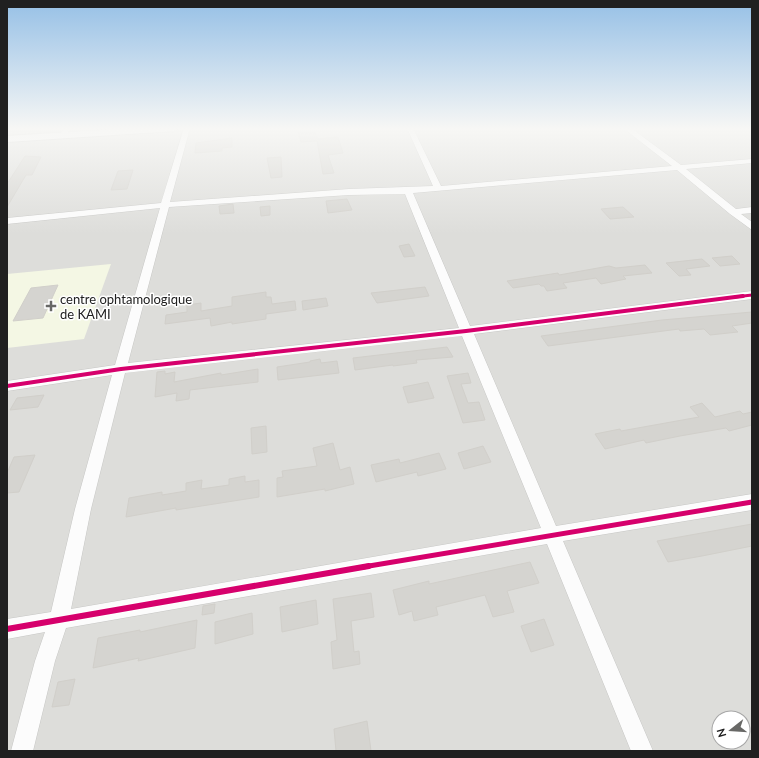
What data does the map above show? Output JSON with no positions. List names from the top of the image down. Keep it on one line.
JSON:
{"places":{"health":["centre ophtamologique de KAMI"]},"north":"left"}
